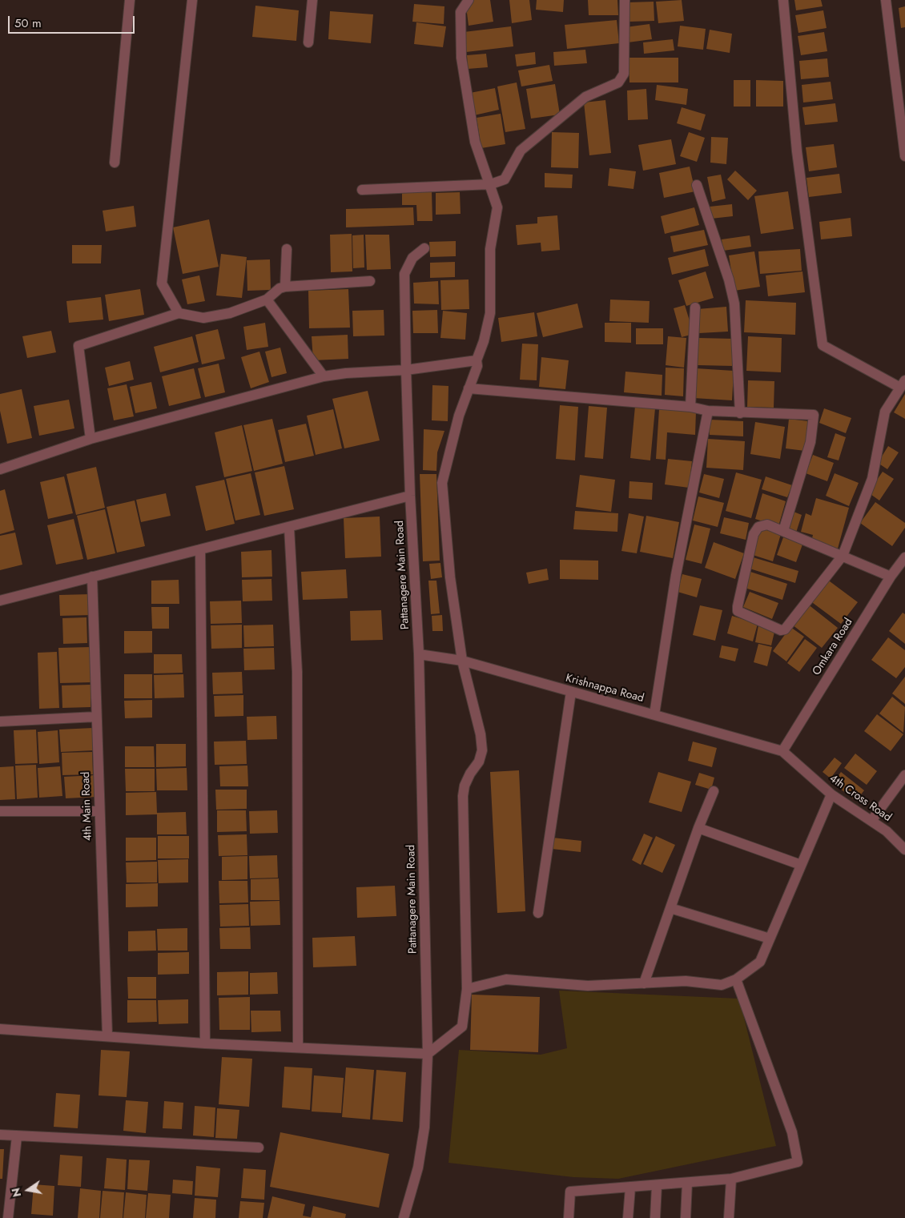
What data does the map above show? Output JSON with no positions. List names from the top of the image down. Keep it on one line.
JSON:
{"streets":{"street":["Pattanagere Main Road","Omkara Road","Krishnappa Road","4th Cross Road","4th Main Road"]},"crossings":[["Pattanagere Main Road","Krishnappa Road"],["Omkara Road","Krishnappa Road"],["Omkara Road","4th Cross Road"],["Krishnappa Road","4th Cross Road"]],"scale_bar":"50 m","north":"left"}
